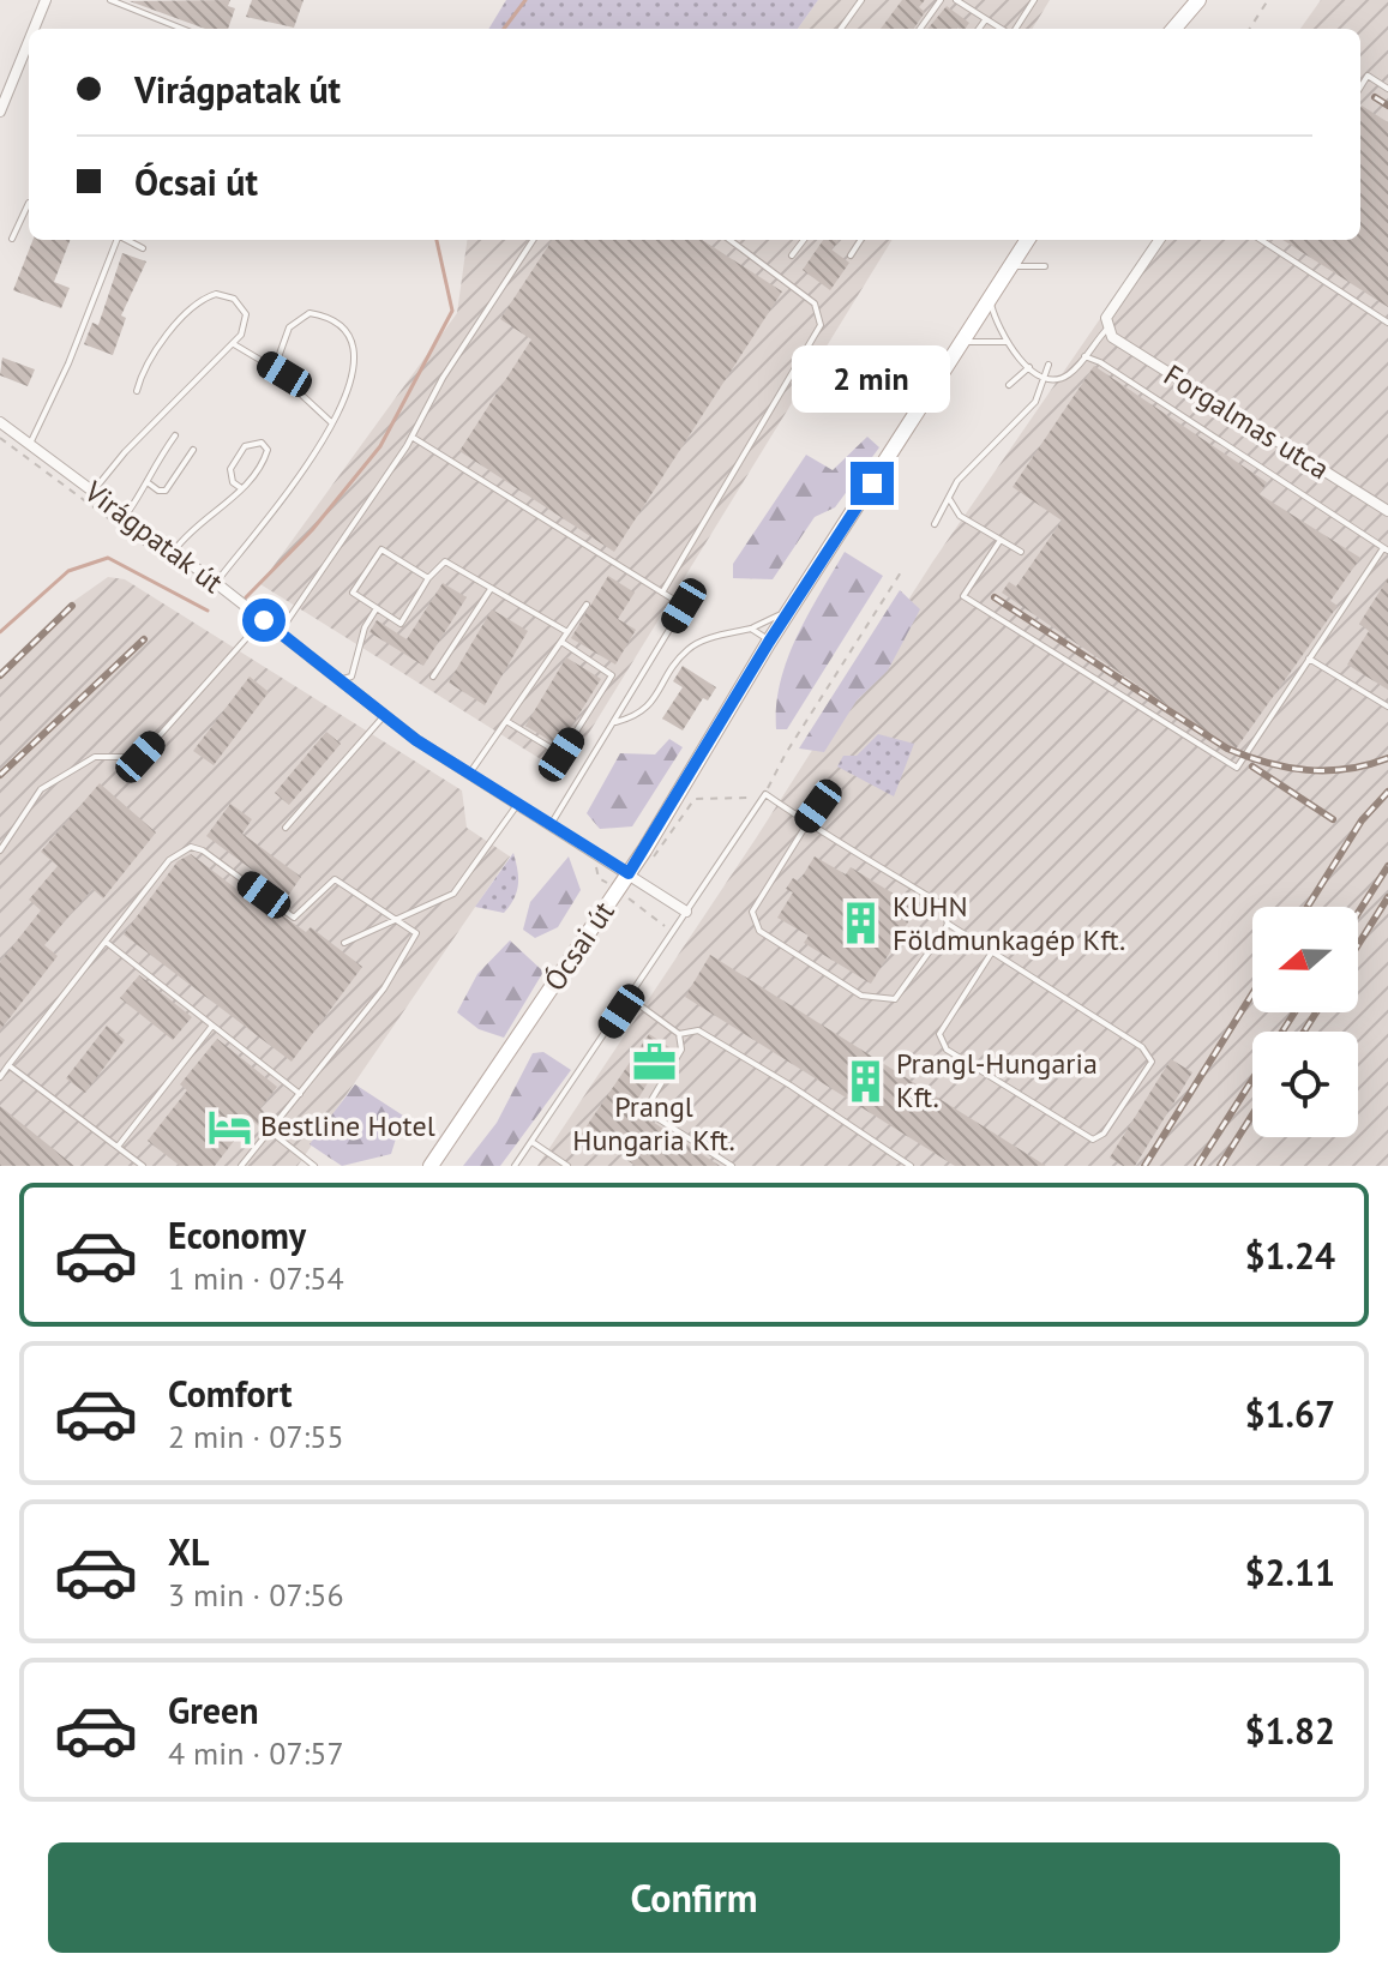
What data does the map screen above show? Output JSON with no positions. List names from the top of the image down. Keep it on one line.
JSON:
{"streets":{"main road":["Ócsai út"],"street":["Forgalmas utca","Virágpatak út"]},"crossings":[["Virágpatak út","Ócsai út"]],"places":{"building":["KUHN Földmunkagép Kft.","Prangl-Hungaria Kft."],"office":["Prangl Hungaria Kft."],"hotel":["Bestline Hotel"]},"north":"left","page":{"banner":["Virágpatak út","Ócsai út"],"bubble":"2 min","list":[{"name":"Economy","note":"1 min · 07:54","value":"$1.24"},{"name":"Comfort","note":"2 min · 07:55","value":"$1.67"},{"name":"XL","note":"3 min · 07:56","value":"$2.11"},{"name":"Green","note":"4 min · 07:57","value":"$1.82"}],"buttons":"Confirm"}}
